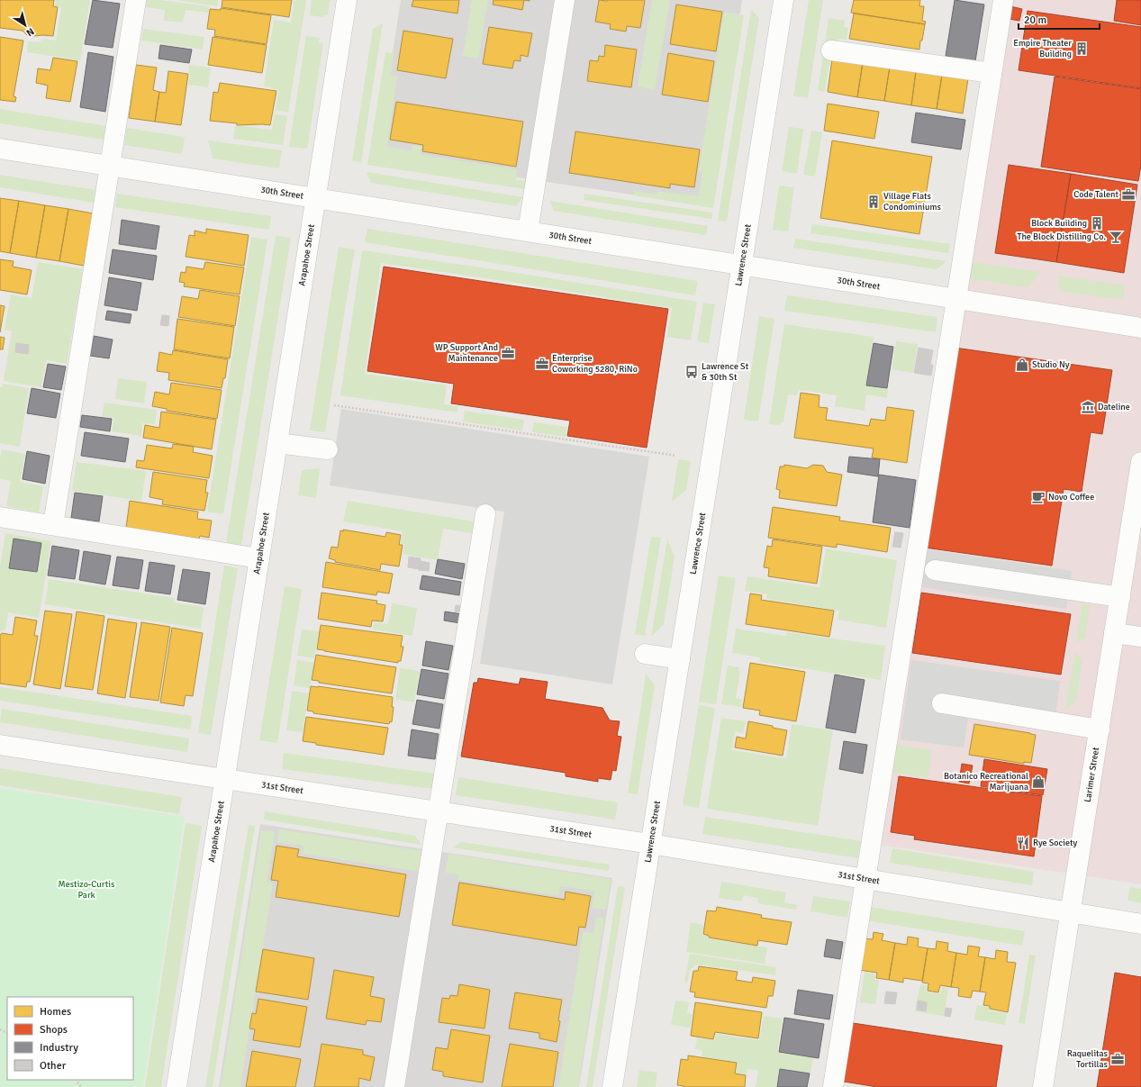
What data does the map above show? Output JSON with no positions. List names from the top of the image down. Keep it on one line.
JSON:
{"streets":{"street":["30th Street","Arapahoe Street","Lawrence Street","Larimer Street","31st Street"]},"crossings":[["30th Street","Arapahoe Street"],["30th Street","Lawrence Street"],["Arapahoe Street","31st Street"],["Lawrence Street","31st Street"],["Larimer Street","31st Street"]],"parks":["Mestizo-Curtis Park"],"places":{"building":["Empire Theater Building","Village Flats Condominiums","Block Building"],"office":["Code Talent","WP Support And Maintenance","Enterprise Coworking 5280, RiNo","Raquelitas Tortillas"],"bar":["The Block Distilling Co."],"shop":["Studio Ny","Botanico Recreational Marijuana"],"bus stop":["Lawrence St & 30th St"],"museum":["Dateline"],"cafe":["Novo Coffee"],"restaurant":["Rye Society"]},"legend":["Homes","Shops","Industry","Other"],"scale_bar":"20 m","north":"bottom right"}
